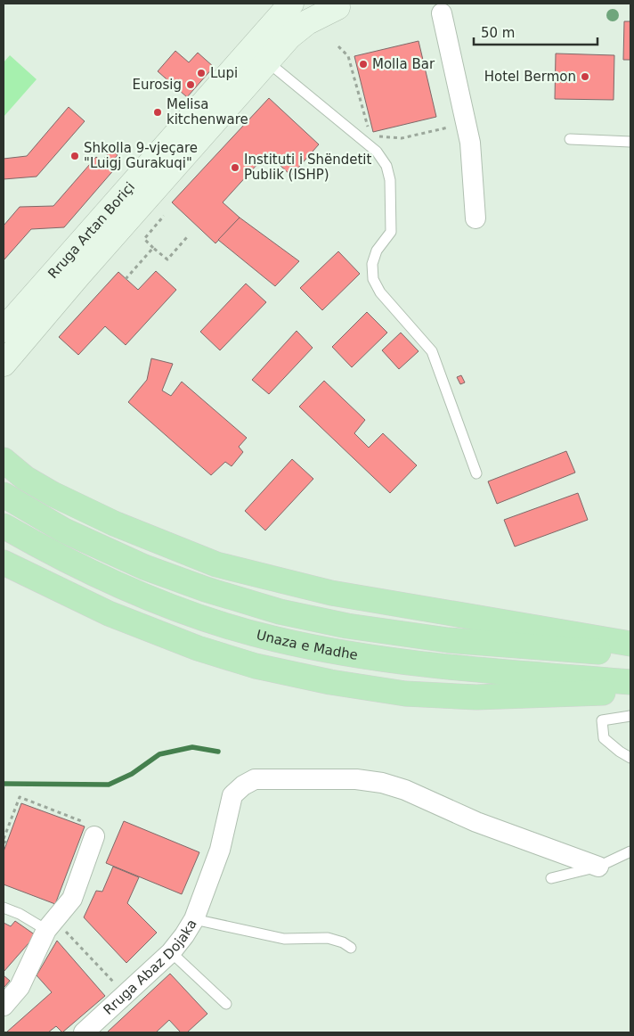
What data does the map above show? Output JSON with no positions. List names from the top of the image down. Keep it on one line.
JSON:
{"streets":{"highway":["Unaza e Madhe"],"main road":["Rruga Artan Boriçi"],"street":["Rruga Abaz Dojaka"]},"places":["Molla Bar","Lupi","Hotel Bermon","Eurosig","Melisa kitchenware","Shkolla 9-vjeçare \"Luigj Gurakuqi\"","Instituti i Shëndetit Publik (ISHP)"],"scale_bar":"50 m"}
